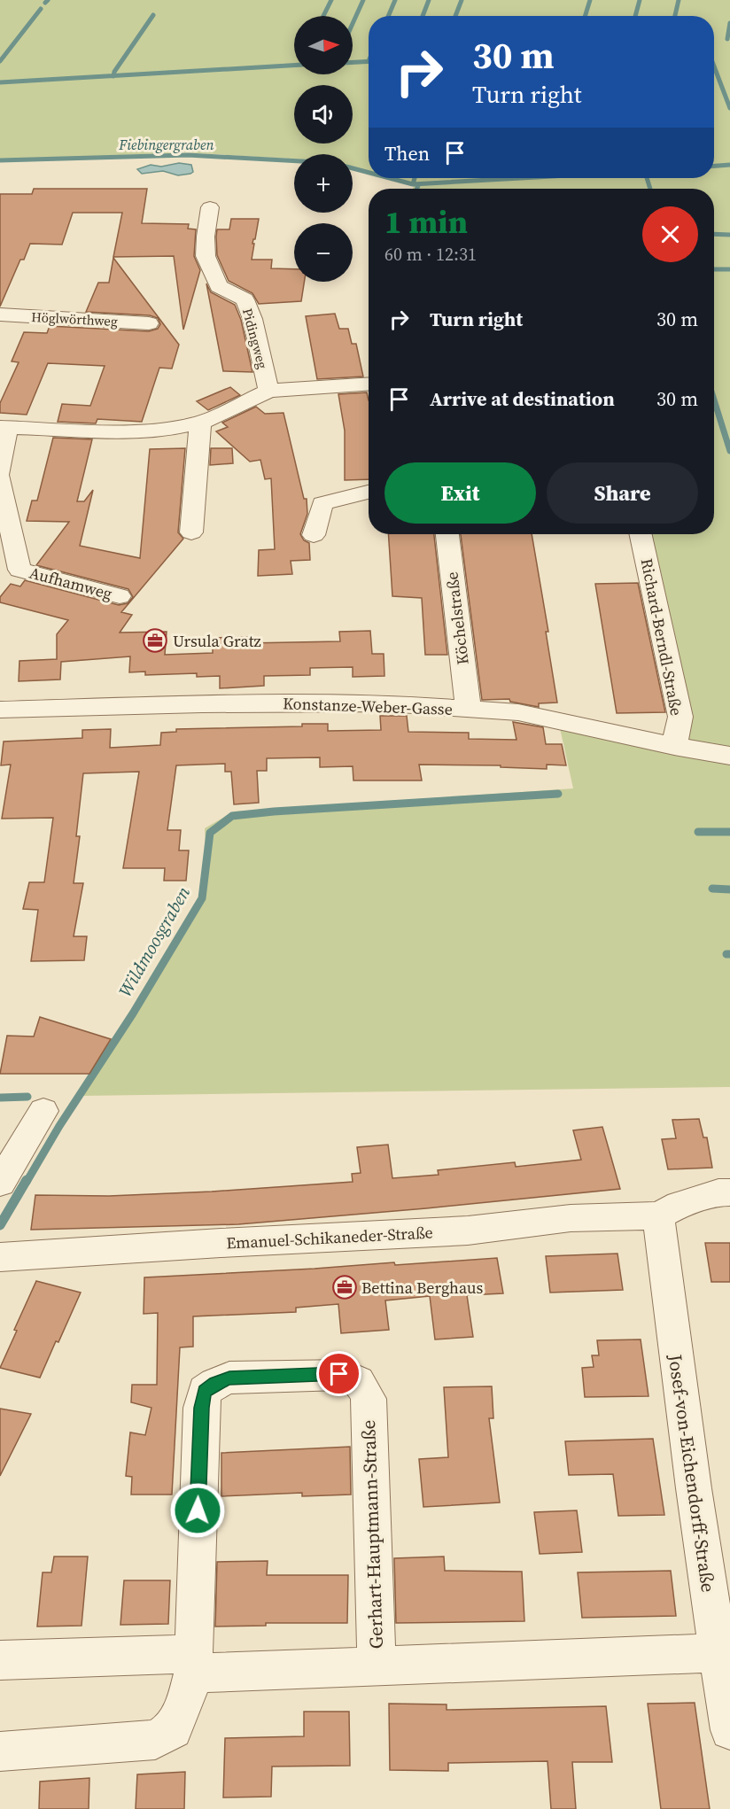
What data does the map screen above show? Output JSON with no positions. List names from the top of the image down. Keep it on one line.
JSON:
{"streets":{"street":["Höglwörthweg","Pidingweg","Aufhamweg","Köchelstraße","Richard-Berndl-Straße","Konstanze-Weber-Gasse","Emanuel-Schikaneder-Straße","Josef-von-Eichendorff-Straße","Gerhart-Hauptmann-Straße"]},"crossings":[["Köchelstraße","Konstanze-Weber-Gasse"],["Richard-Berndl-Straße","Konstanze-Weber-Gasse"],["Emanuel-Schikaneder-Straße","Josef-von-Eichendorff-Straße"],["Josef-von-Eichendorff-Straße","Gerhart-Hauptmann-Straße"]],"water":["Fiebingergraben","Wildmoosgraben"],"places":{"office":["Ursula Gratz","Bettina Berghaus"]},"north":"right","page":{"map_buttons":["+","−"],"turn":["30 m","Turn right"],"then":"Then","heading":["1 min","60 m · 12:31"],"list":[{"name":"Turn right","value":"30 m"},{"name":"Arrive at destination","value":"30 m"}],"buttons":["Exit","Share"]}}
